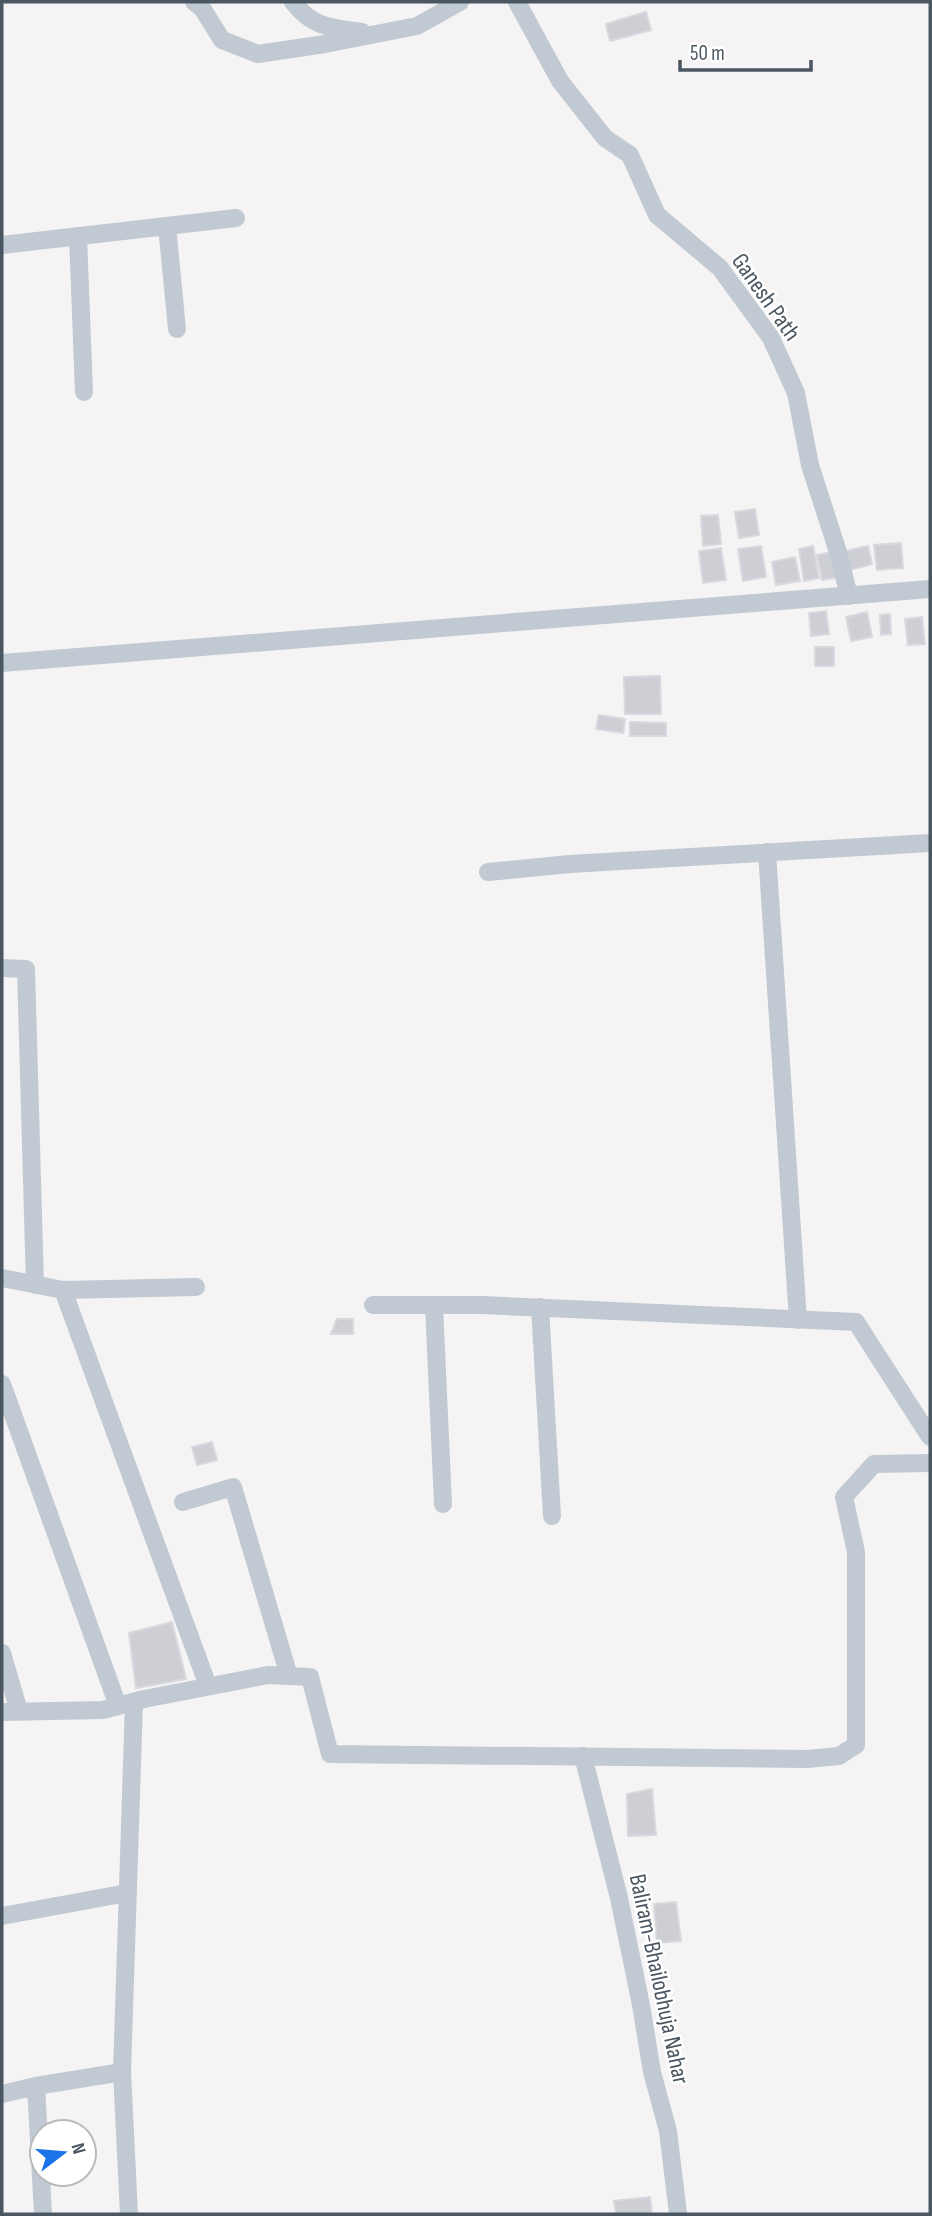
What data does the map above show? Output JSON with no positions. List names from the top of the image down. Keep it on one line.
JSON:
{"streets":{"street":["Ganesh Path","Baliram-Bhailobhuja Nahar"]},"scale_bar":"50 m","north":"right"}
